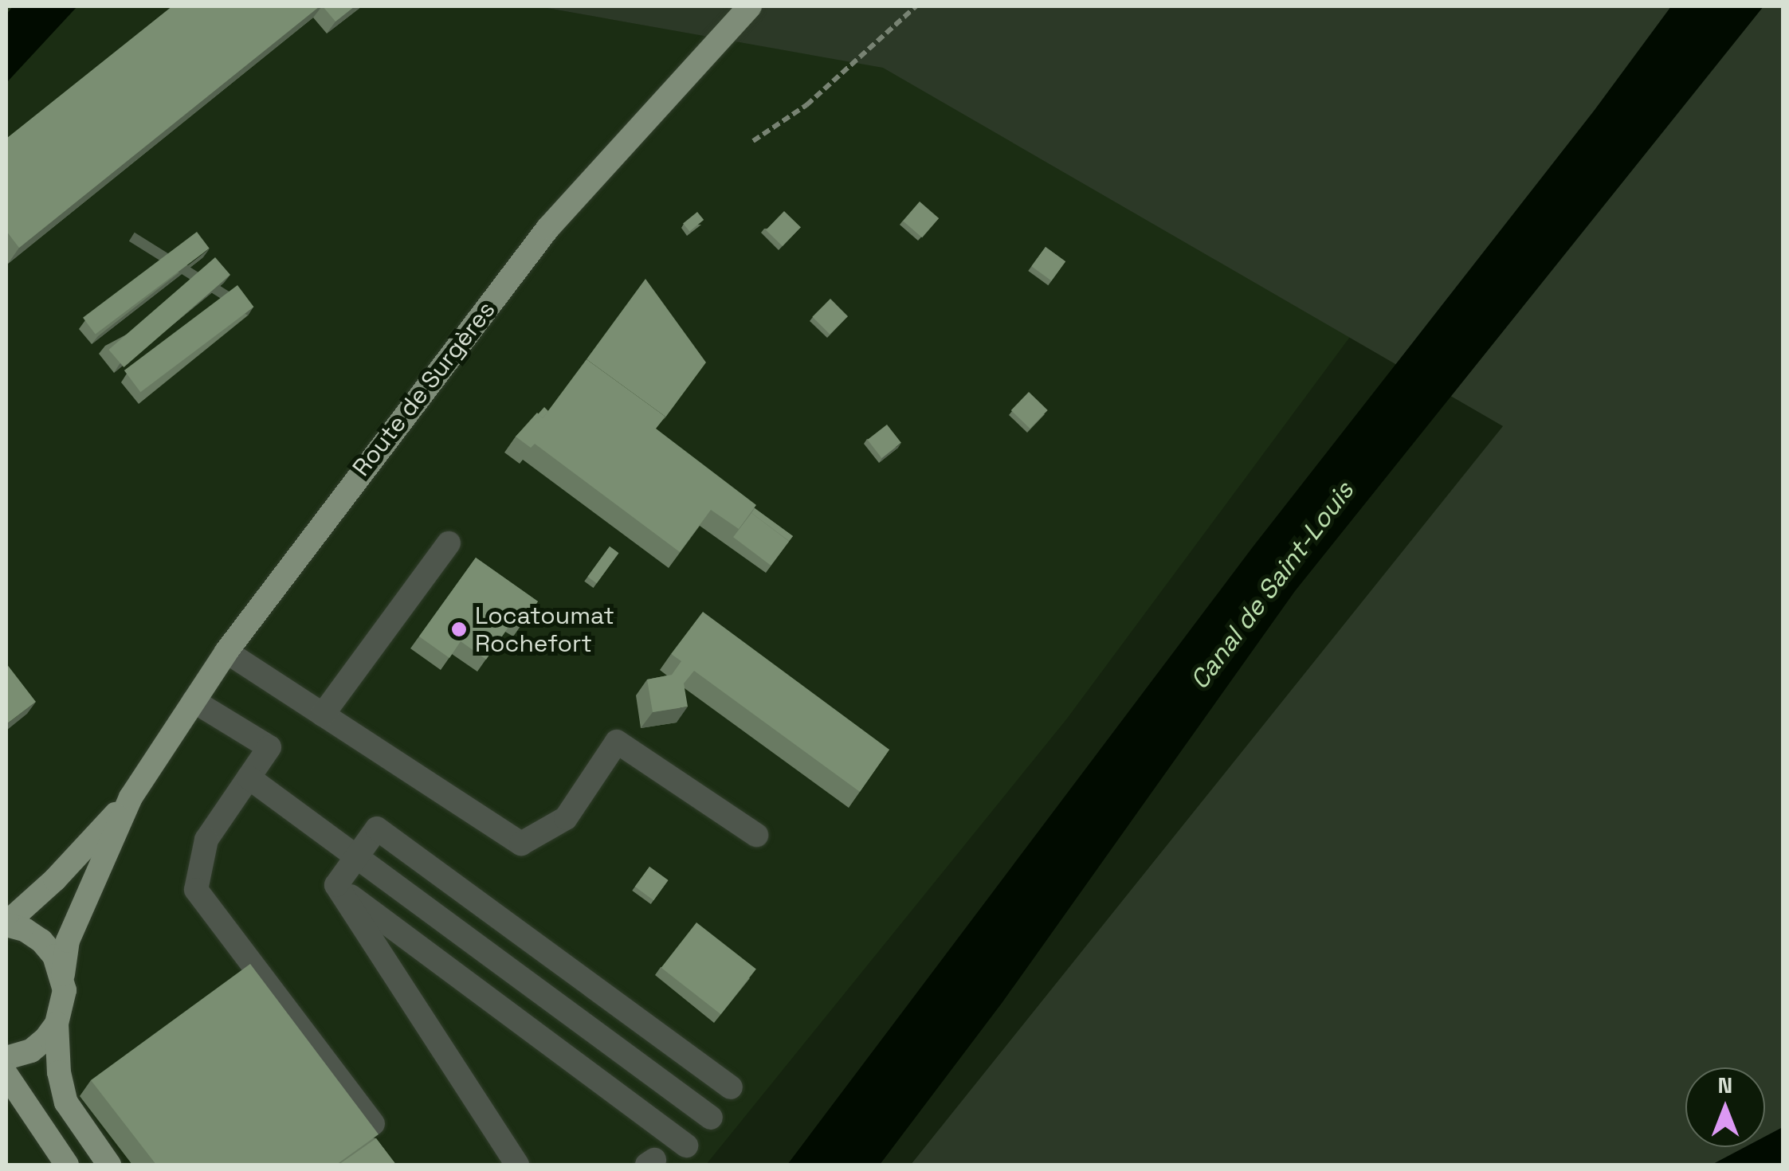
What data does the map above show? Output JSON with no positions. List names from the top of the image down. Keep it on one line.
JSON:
{"streets":{"main road":["Route de Surgères"]},"water":["Canal de Saint-Louis"],"places":["Locatoumat Rochefort"],"north":"top"}
